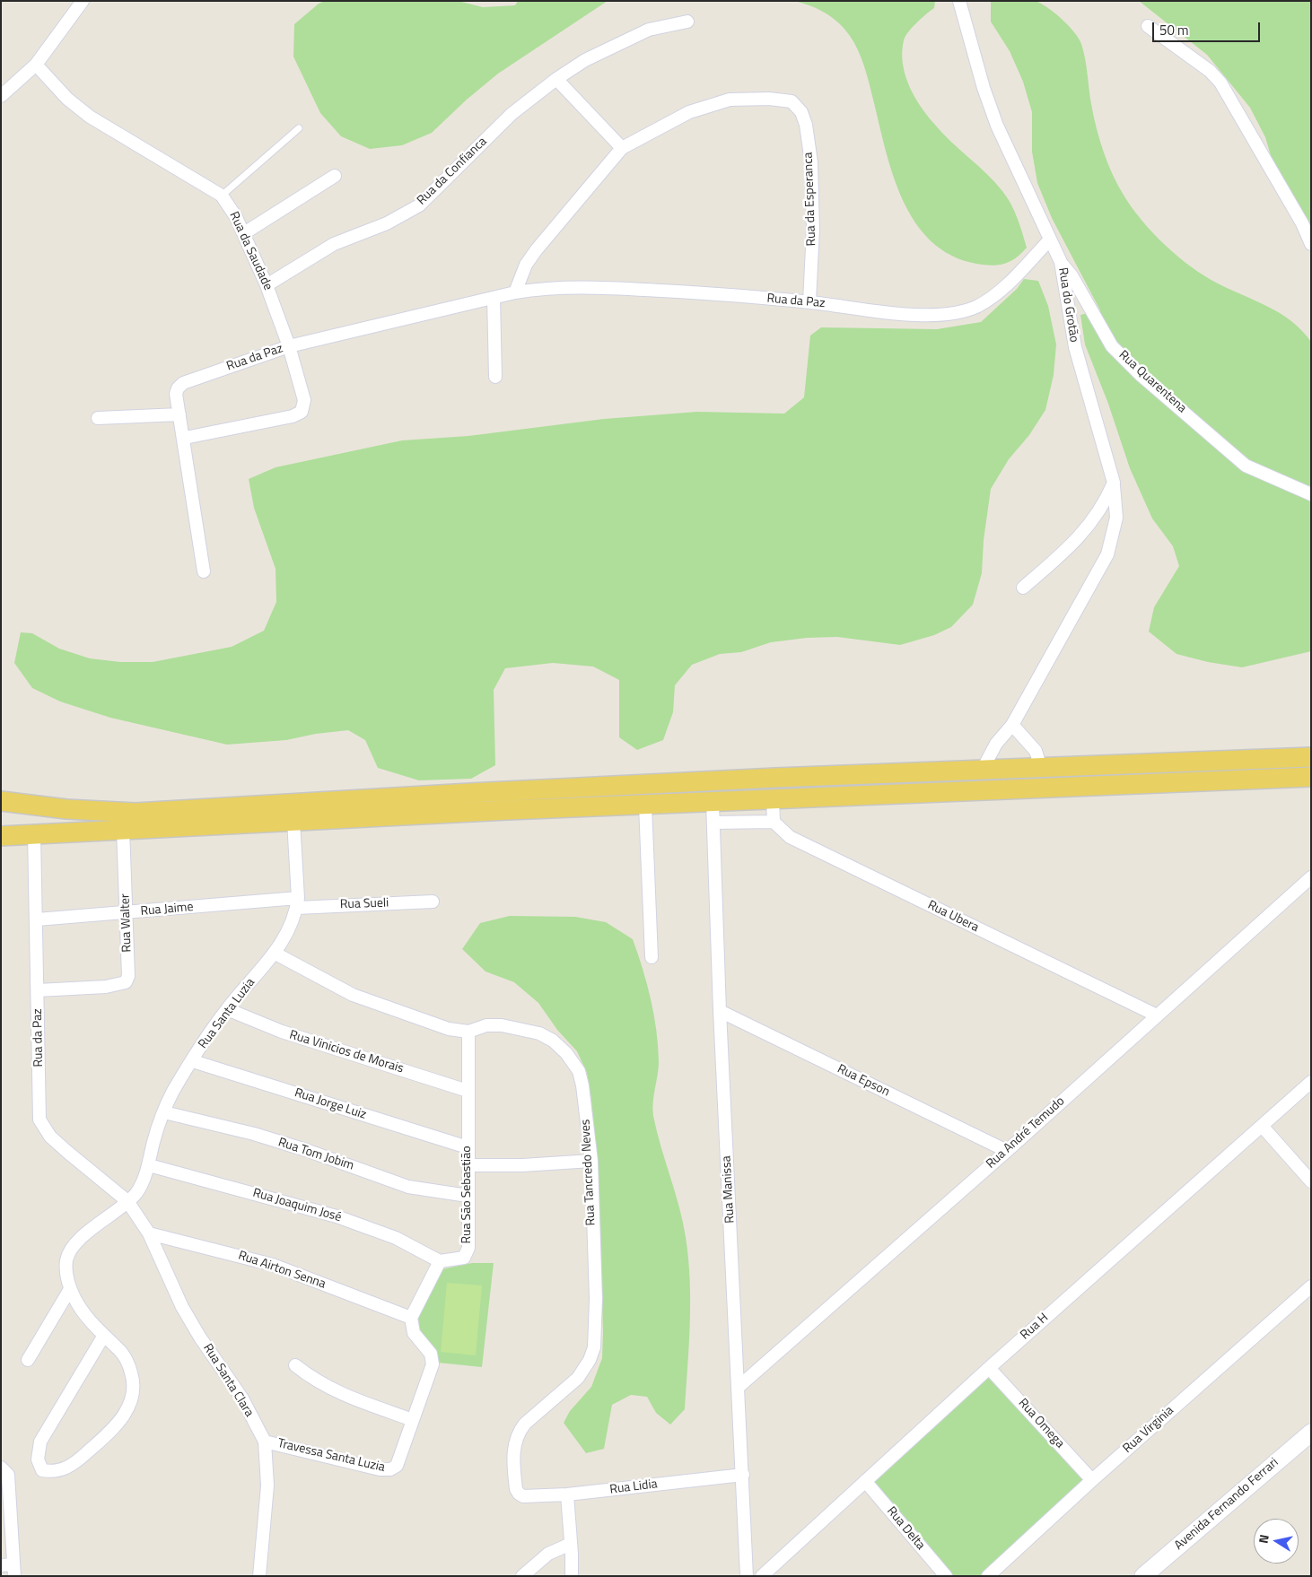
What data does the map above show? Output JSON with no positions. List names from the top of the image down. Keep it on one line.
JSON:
{"streets":{"main road":["Avenida Fernando Ferrari"],"street":["Rua da Confianca","Rua da Esperanca","Rua da Saudade","Rua da Paz","Rua do Grotão","Rua Quarentena","Rua Sueli","Rua Jaime","Rua Ubera","Rua Walter","Rua Santa Luzia","Rua Vinicios de Morais","Rua Epson","Rua Jorge Luiz","Rua André Temudo","Rua Tom Jobim","Rua Tancredo Neves","Rua Manissa","Rua Sāo Sebastiāo","Rua Joaquim José","Rua Airton Senna","Rua H","Rua Santa Clara","Rua Omega","Rua Virginia","Travessa Santa Luzia","Rua Lidia","Rua Delta"]},"crossings":[["Rua da Confianca","Rua da Saudade"],["Rua da Esperanca","Rua da Paz"],["Rua da Saudade","Rua da Paz"],["Rua da Paz","Rua do Grotão"],["Rua da Paz","Rua Jaime"],["Rua da Paz","Rua Walter"],["Rua da Paz","Rua Santa Luzia"],["Rua da Paz","Rua Santa Clara"],["Rua do Grotão","Rua Quarentena"],["Rua Sueli","Rua Jaime"],["Rua Sueli","Rua Santa Luzia"],["Rua Jaime","Rua Walter"],["Rua Jaime","Rua Santa Luzia"],["Rua Ubera","Rua André Temudo"],["Rua Santa Luzia","Rua Vinicios de Morais"],["Rua Santa Luzia","Rua Jorge Luiz"],["Rua Santa Luzia","Rua Tom Jobim"],["Rua Santa Luzia","Rua Tancredo Neves"],["Rua Santa Luzia","Rua Joaquim José"],["Rua Santa Luzia","Rua Santa Clara"],["Rua Vinicios de Morais","Rua Sāo Sebastiāo"],["Rua Epson","Rua André Temudo"],["Rua Epson","Rua Manissa"],["Rua Jorge Luiz","Rua Sāo Sebastiāo"],["Rua André Temudo","Rua Manissa"],["Rua Tom Jobim","Rua Sāo Sebastiāo"],["Rua Tancredo Neves","Rua Sāo Sebastiāo"],["Rua Tancredo Neves","Rua Lidia"],["Rua Manissa","Rua Lidia"],["Rua Sāo Sebastiāo","Rua Joaquim José"],["Rua Airton Senna","Rua Santa Clara"],["Rua H","Rua Omega"],["Rua H","Rua Delta"],["Rua Santa Clara","Travessa Santa Luzia"],["Rua Omega","Rua Virginia"]],"scale_bar":"50 m","north":"left"}
